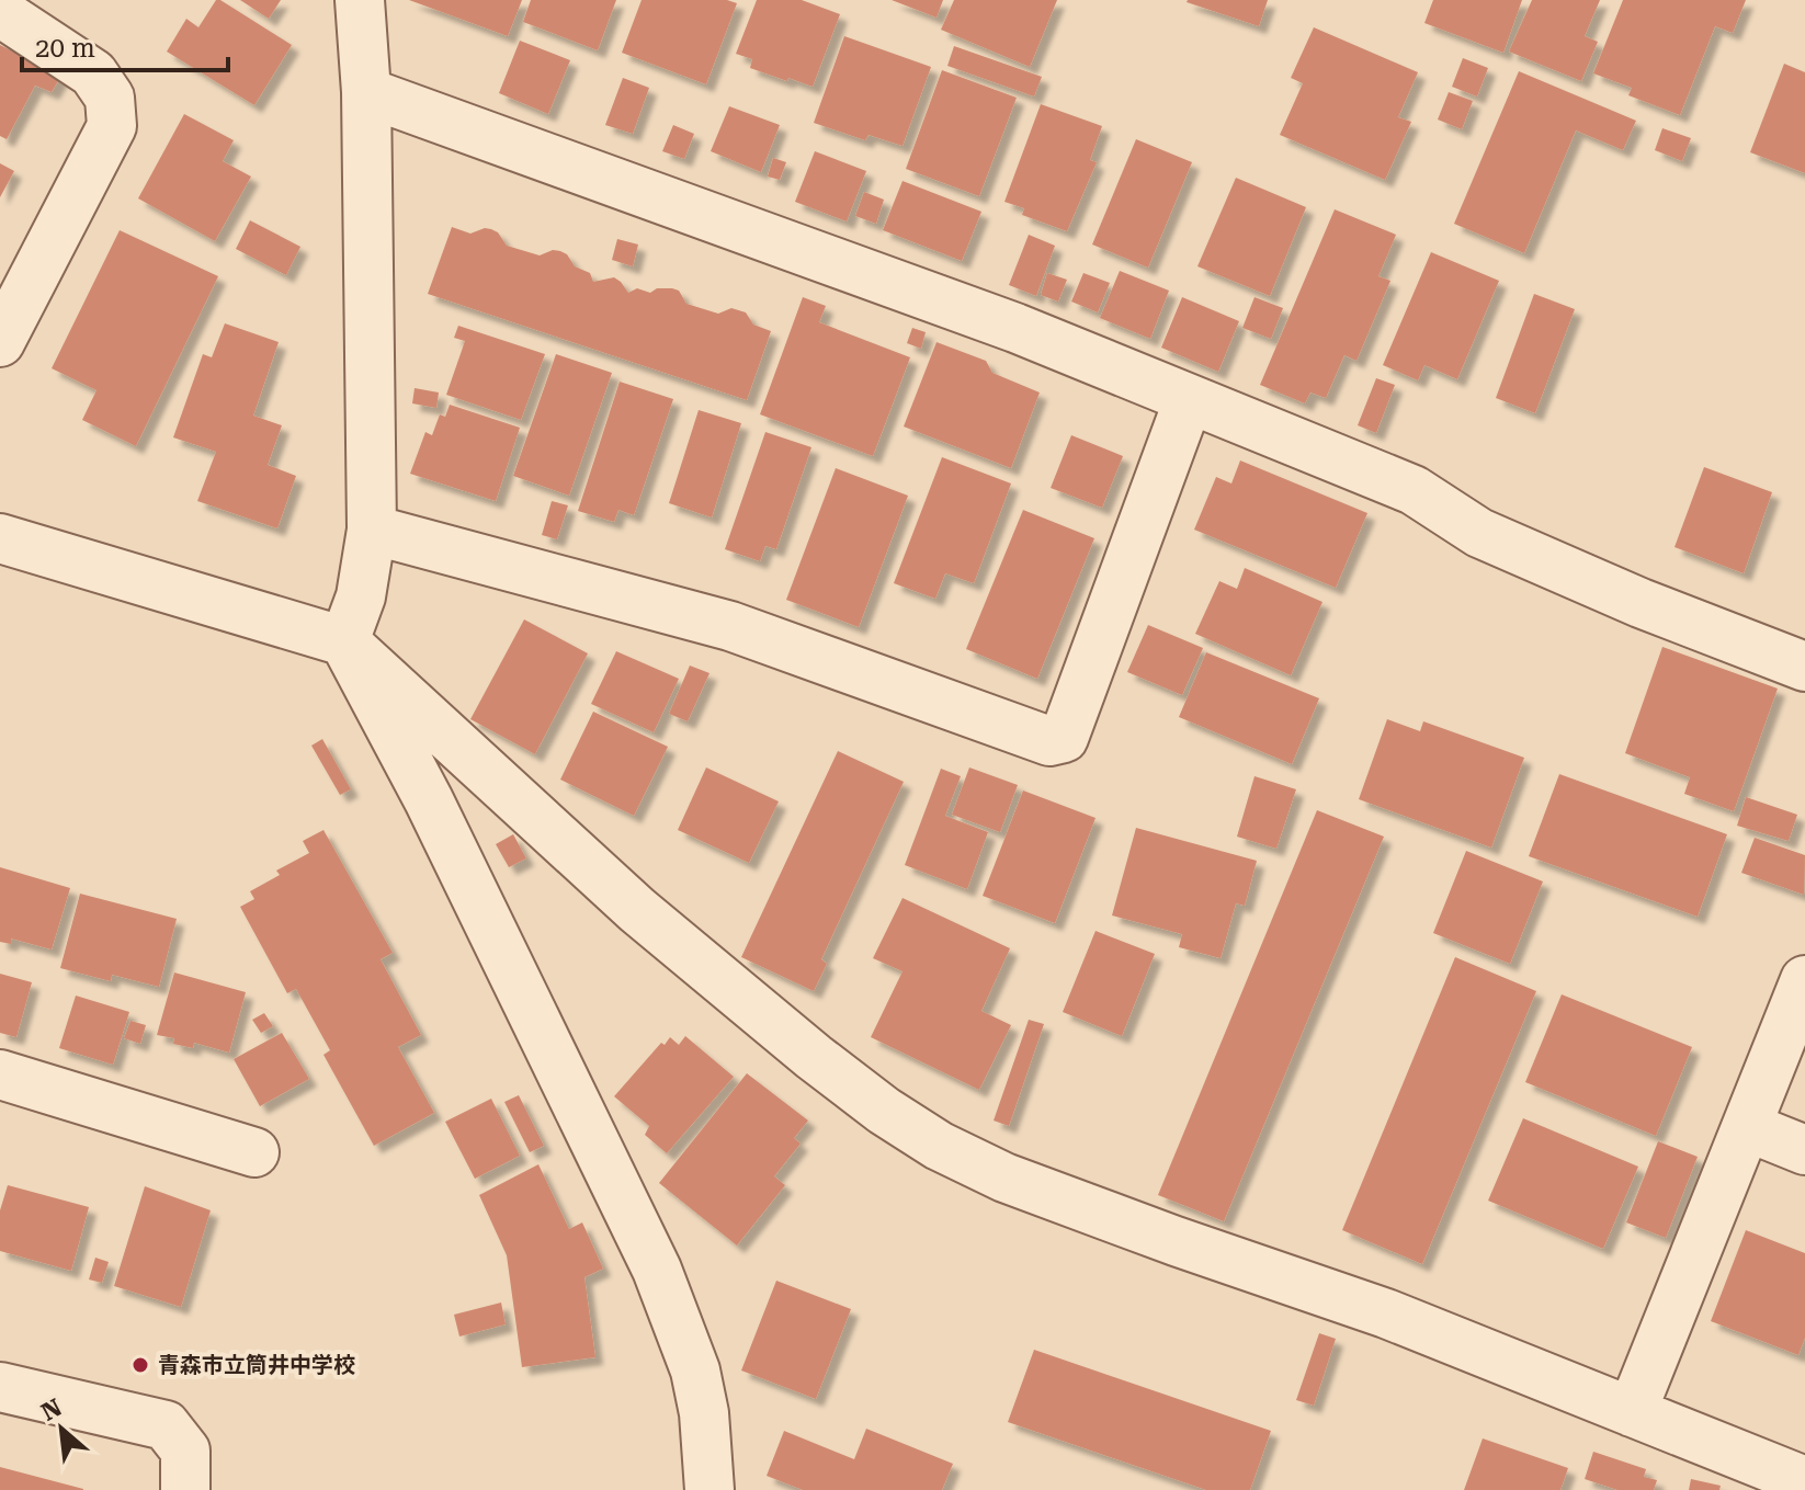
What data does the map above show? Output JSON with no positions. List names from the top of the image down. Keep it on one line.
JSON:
{"places":["青森市立筒井中学校"],"scale_bar":"20 m","north":"top left"}
